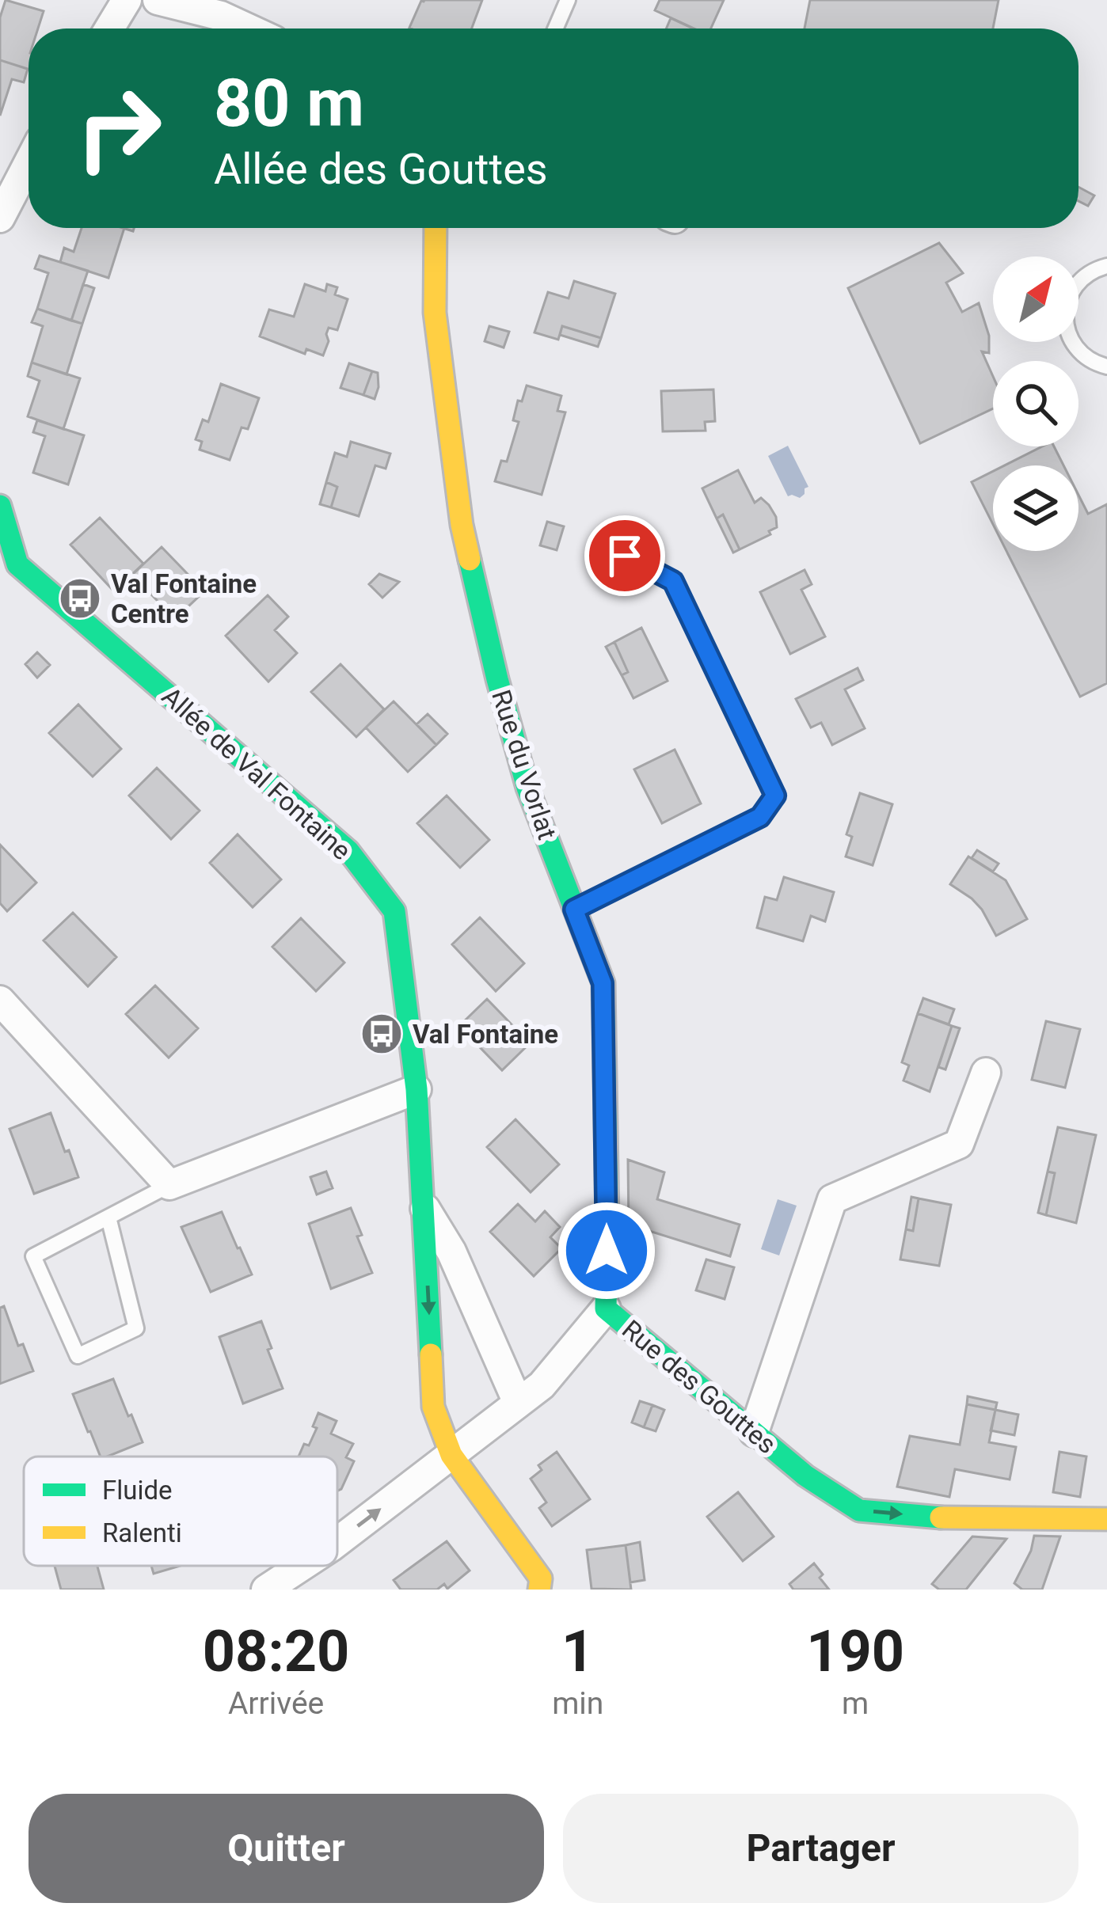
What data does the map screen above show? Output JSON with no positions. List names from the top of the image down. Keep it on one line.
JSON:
{"streets":{"street":["Rue du Vorlat","Allée de Val Fontaine","Rue des Gouttes"]},"crossings":[["Rue du Vorlat","Rue des Gouttes"],["Allée de Val Fontaine","Rue des Gouttes"]],"one_way":["Rue des Gouttes"],"places":{"bus stop":["Val Fontaine Centre","Val Fontaine"]},"legend":["Fluide","Ralenti"],"north":"top right","page":{"turn":["80 m","Allée des Gouttes"],"eta":["08:20","Arrivée","1","min","190","m"],"buttons":["Quitter","Partager"]}}
